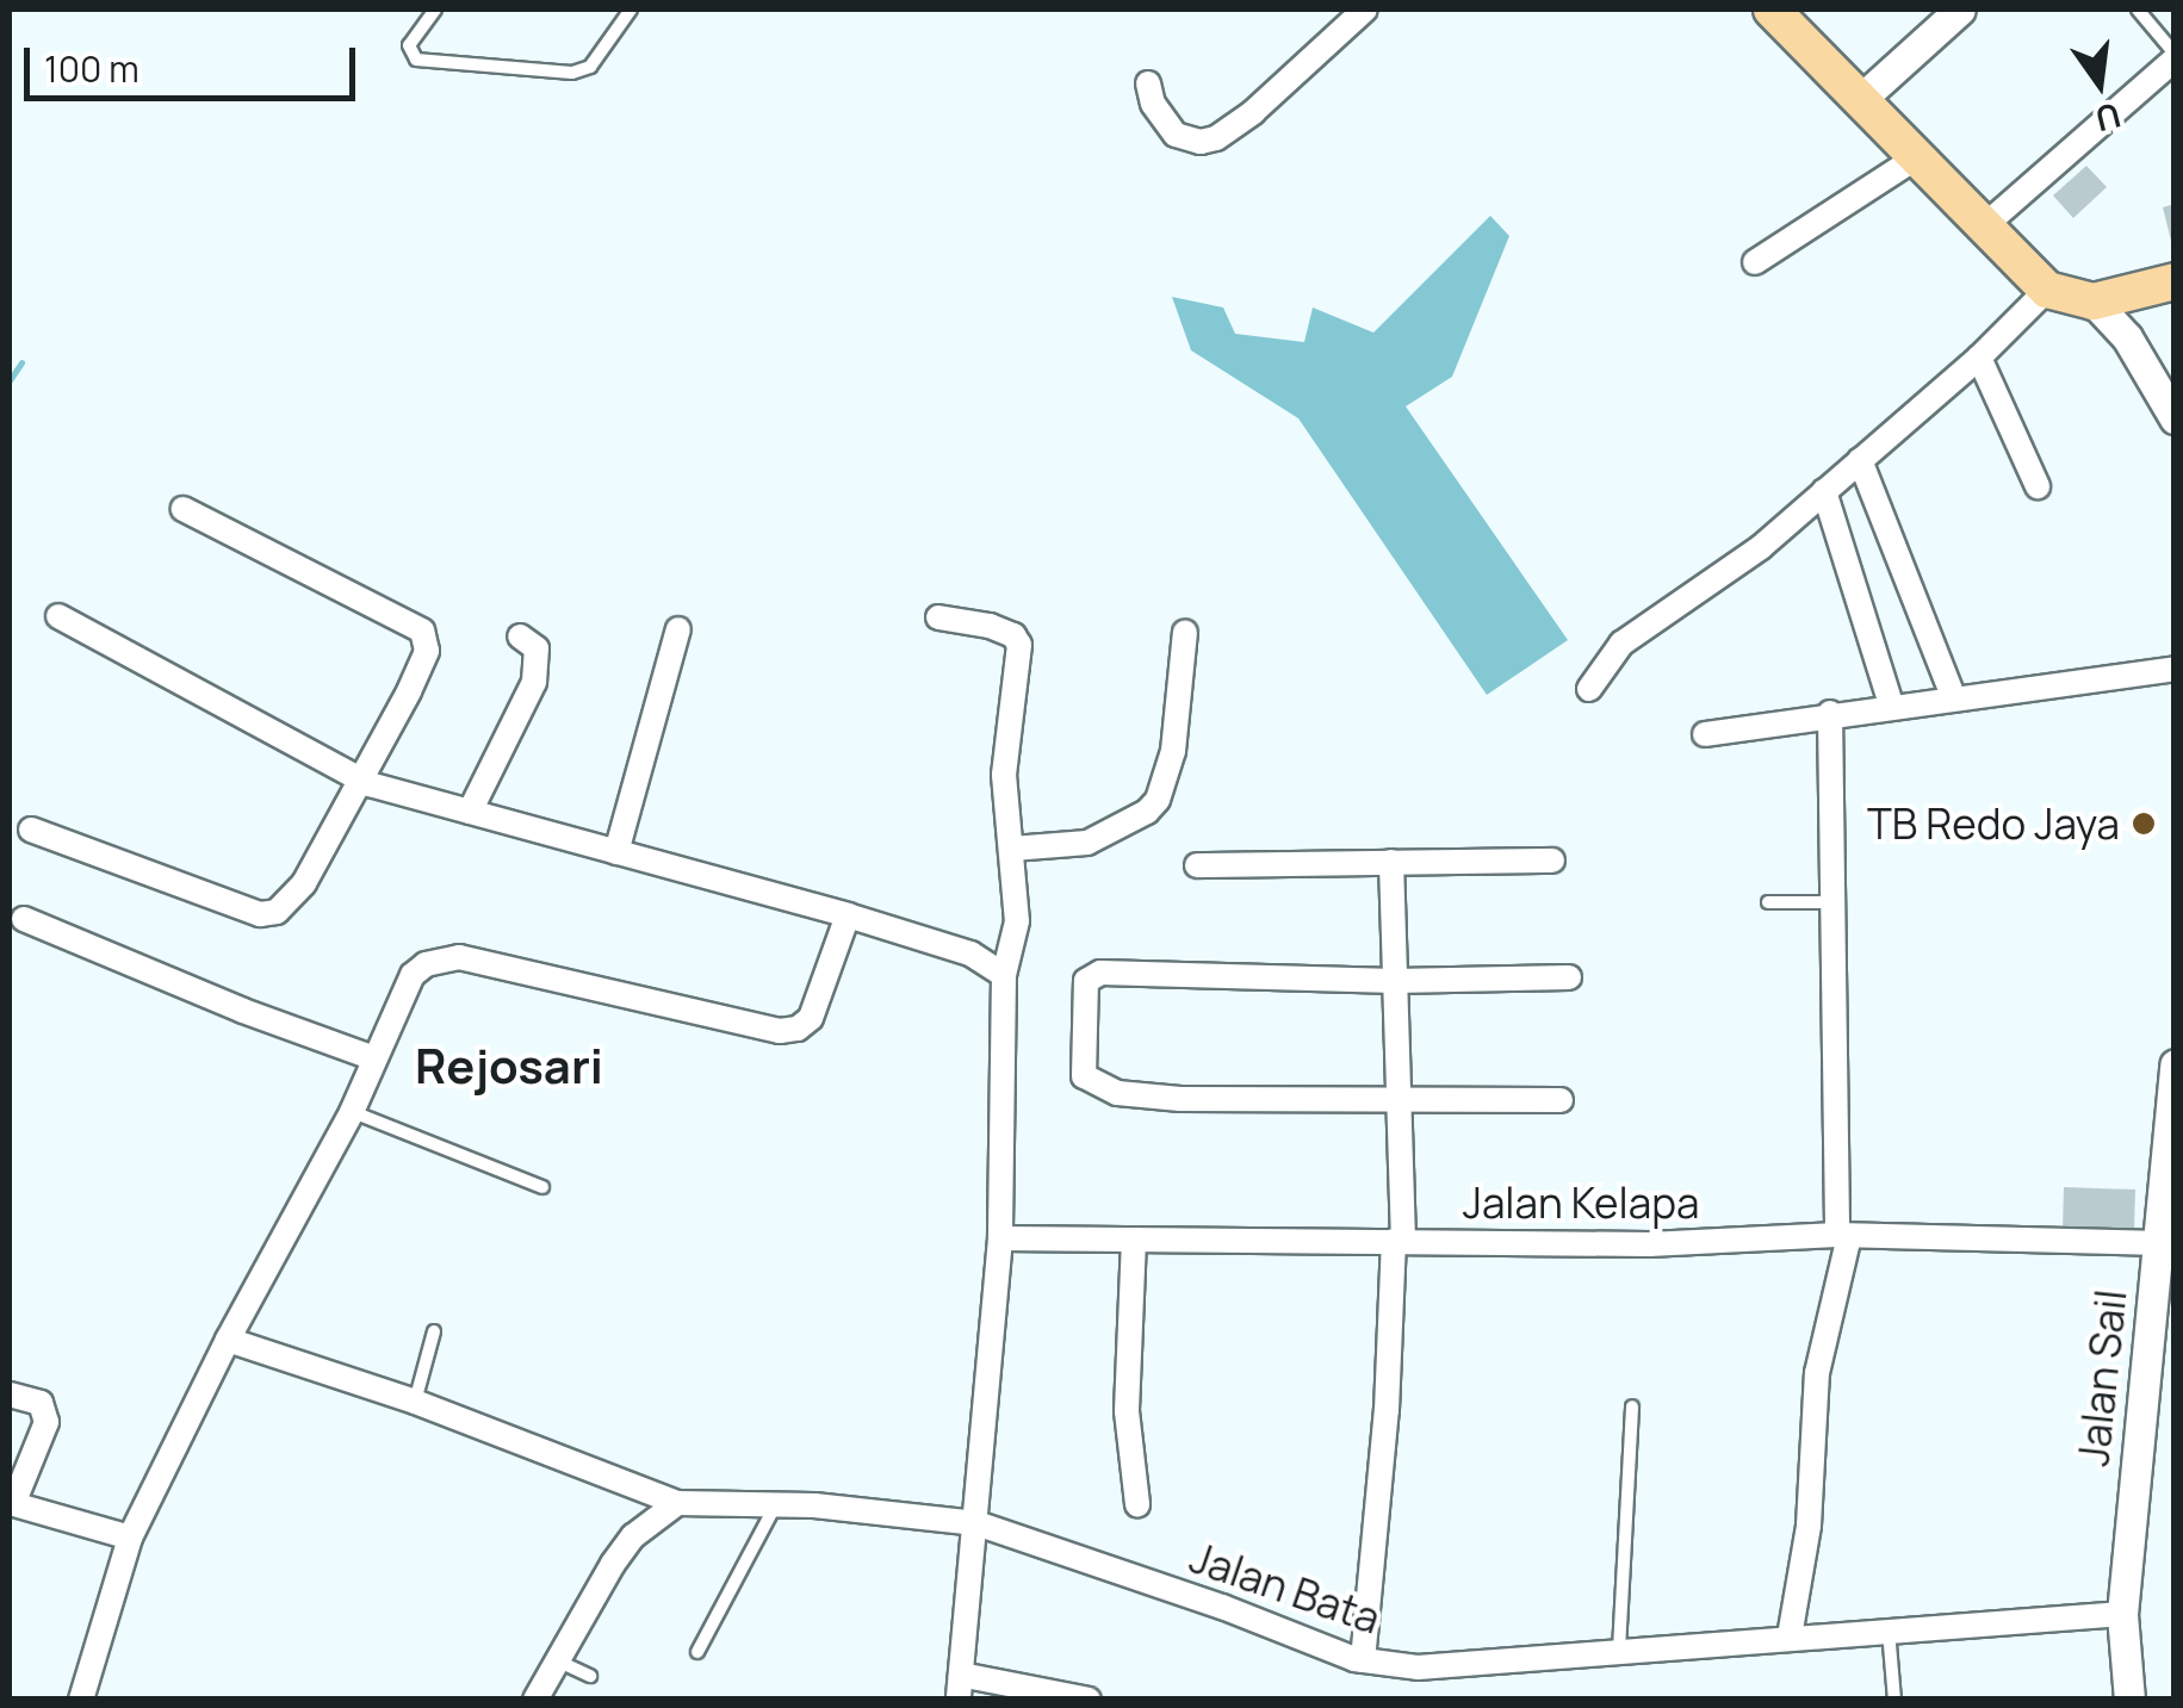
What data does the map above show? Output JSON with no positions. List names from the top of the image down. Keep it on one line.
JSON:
{"streets":{"street":["Jalan Kelapa","Jalan Sail","Jalan Bata"]},"crossings":[["Jalan Kelapa","Jalan Sail"],["Jalan Sail","Jalan Bata"]],"districts":["Rejosari"],"places":["TB Redo Jaya"],"scale_bar":"100 m","north":"bottom"}
